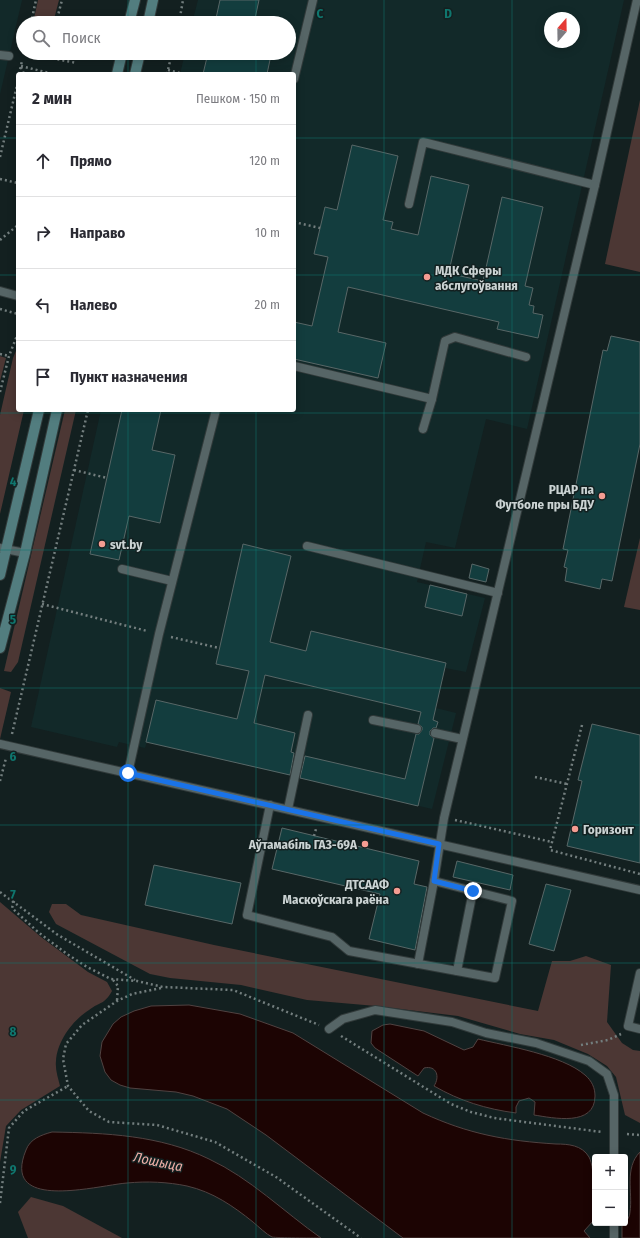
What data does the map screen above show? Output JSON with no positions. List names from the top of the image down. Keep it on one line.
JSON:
{"water":["Лошыца"],"places":["МДК Сферы абслугоўвання","РЦАР па Футболе пры БДУ","svt.by","Горизонт","Аўтамабіль ГАЗ-69А","ДТСААФ Маскоўскага раёна"],"north":"top","page":{"search":"Поиск","heading":["2 мин","Пешком · 150 m"],"list":[["Прямо","120 m"],["Направо","10 m"],["Налево","20 m"],"Пункт назначения"],"map_buttons":["+","−"]},"grid":{"columns":["C","D"],"rows":["4","5","6","7","8","9"]}}
